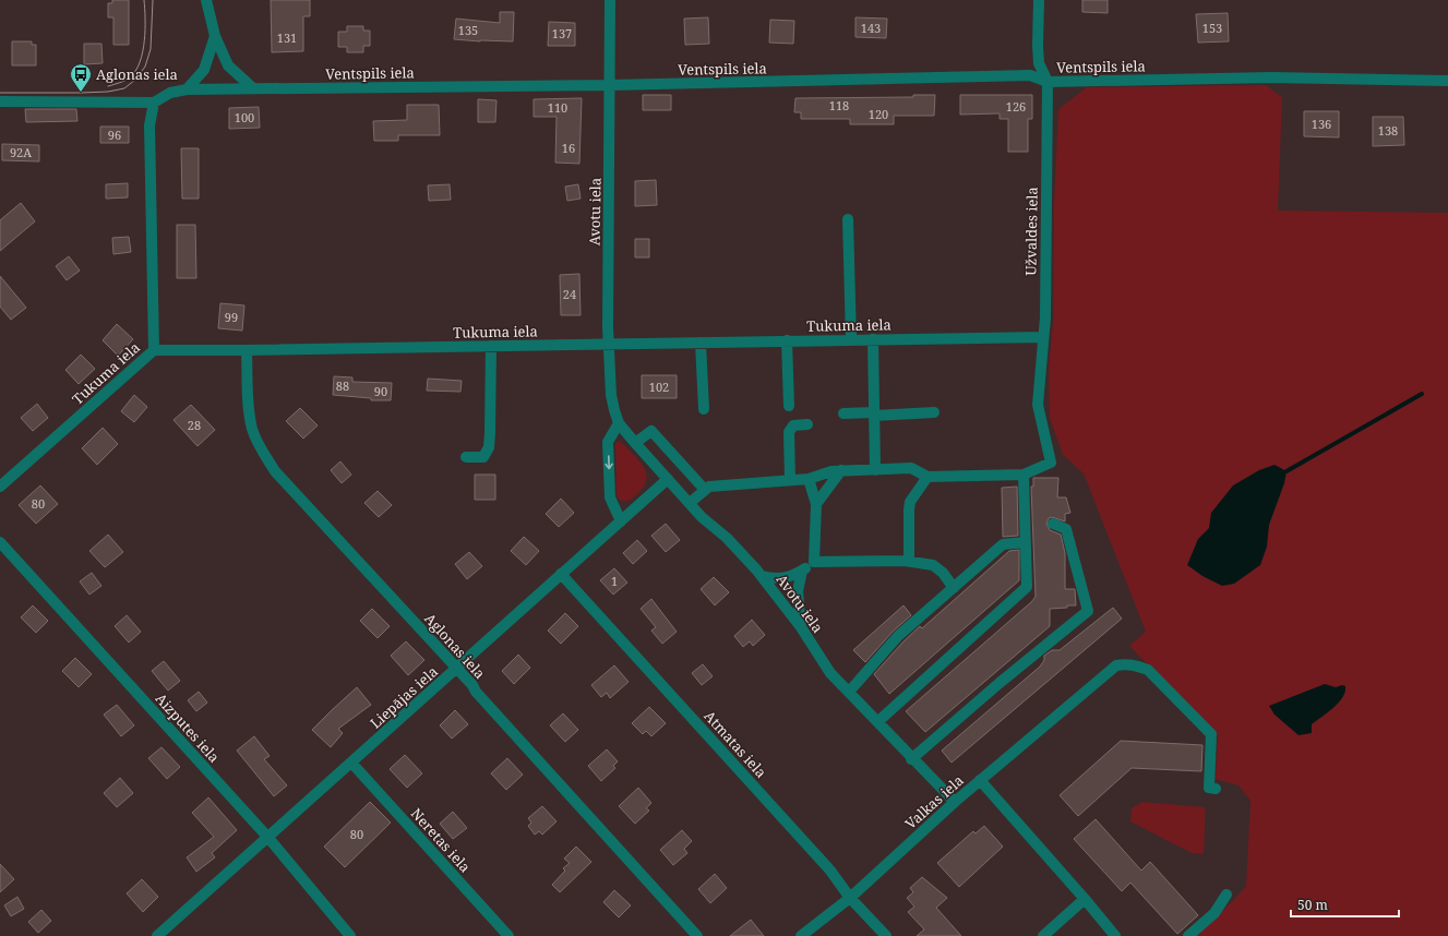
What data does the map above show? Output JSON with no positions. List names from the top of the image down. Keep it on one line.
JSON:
{"streets":{"street":["Ventspils iela","Avotu iela","Užvaldes iela","Tukuma iela","Aglonas iela","Liepājas iela","Aizputes iela","Atmatas iela","Valkas iela","Neretas iela"]},"crossings":[["Ventspils iela","Avotu iela"],["Ventspils iela","Užvaldes iela"],["Avotu iela","Tukuma iela"],["Avotu iela","Liepājas iela"],["Avotu iela","Valkas iela"],["Užvaldes iela","Tukuma iela"],["Tukuma iela","Aglonas iela"],["Aglonas iela","Liepājas iela"],["Liepājas iela","Aizputes iela"],["Liepājas iela","Atmatas iela"],["Liepājas iela","Neretas iela"],["Atmatas iela","Valkas iela"]],"places":{"bus stop":["Aglonas iela"]},"house_numbers":["143","153","135","137","131","118","126","110","120","100","136","138","96","16","92A","24","99","88","102","90","28","80","1","80"],"scale_bar":"50 m"}
